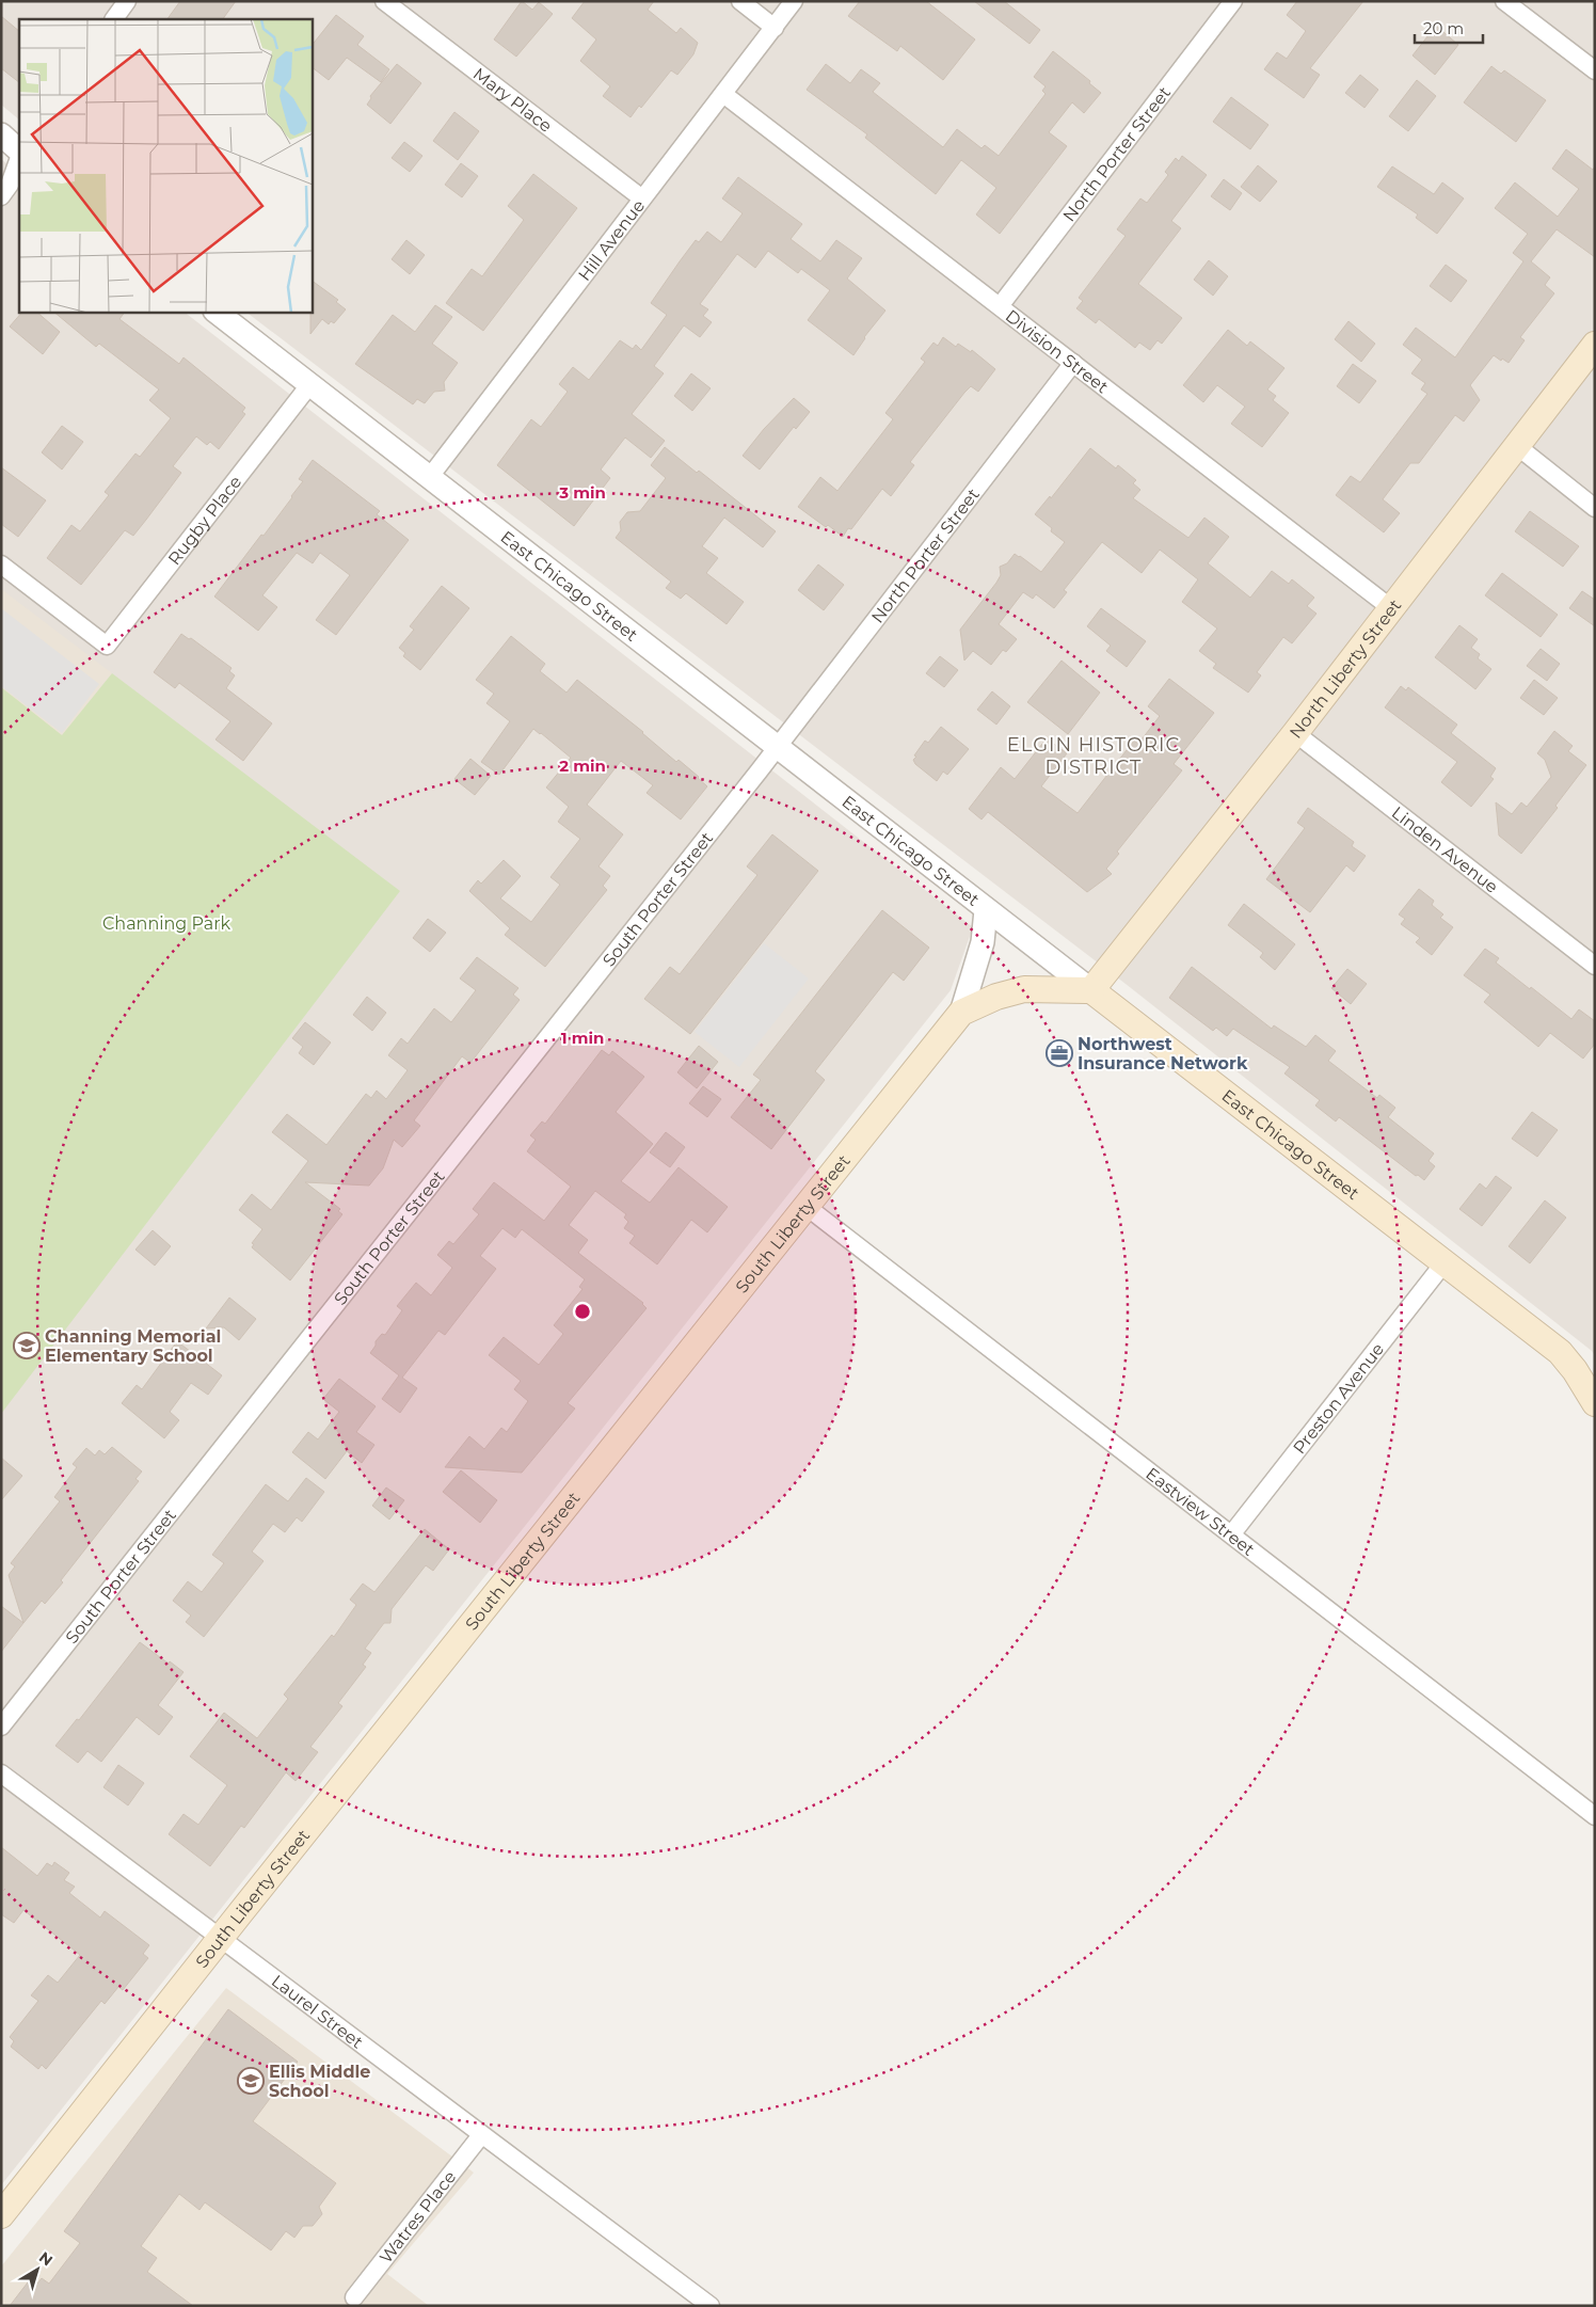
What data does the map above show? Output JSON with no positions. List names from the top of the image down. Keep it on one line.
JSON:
{"streets":{"main road":["East Chicago Street","North Liberty Street","South Liberty Street"],"street":["Mary Place","North Porter Street","Hill Avenue","Division Street","Rugby Place","Linden Avenue","South Porter Street","Preston Avenue","Eastview Street","Laurel Street","Watres Place"]},"crossings":[["Mary Place","Hill Avenue"],["North Porter Street","Division Street"],["North Porter Street","East Chicago Street"],["North Porter Street","South Porter Street"],["Hill Avenue","Division Street"],["Hill Avenue","East Chicago Street"],["Division Street","North Liberty Street"],["Rugby Place","East Chicago Street"],["East Chicago Street","North Liberty Street"],["East Chicago Street","South Porter Street"],["East Chicago Street","South Liberty Street"],["East Chicago Street","Preston Avenue"],["North Liberty Street","Linden Avenue"],["North Liberty Street","South Liberty Street"],["South Liberty Street","Eastview Street"],["South Liberty Street","Laurel Street"],["Preston Avenue","Eastview Street"],["Laurel Street","Watres Place"]],"districts":["ELGIN HISTORIC DISTRICT"],"parks":["Channing Park"],"places":{"office":["Northwest Insurance Network"],"school or university":["Channing Memorial Elementary School","Ellis Middle School"]},"scale_bar":"20 m","north":"top right","rings":["3 min","2 min","1 min"]}
